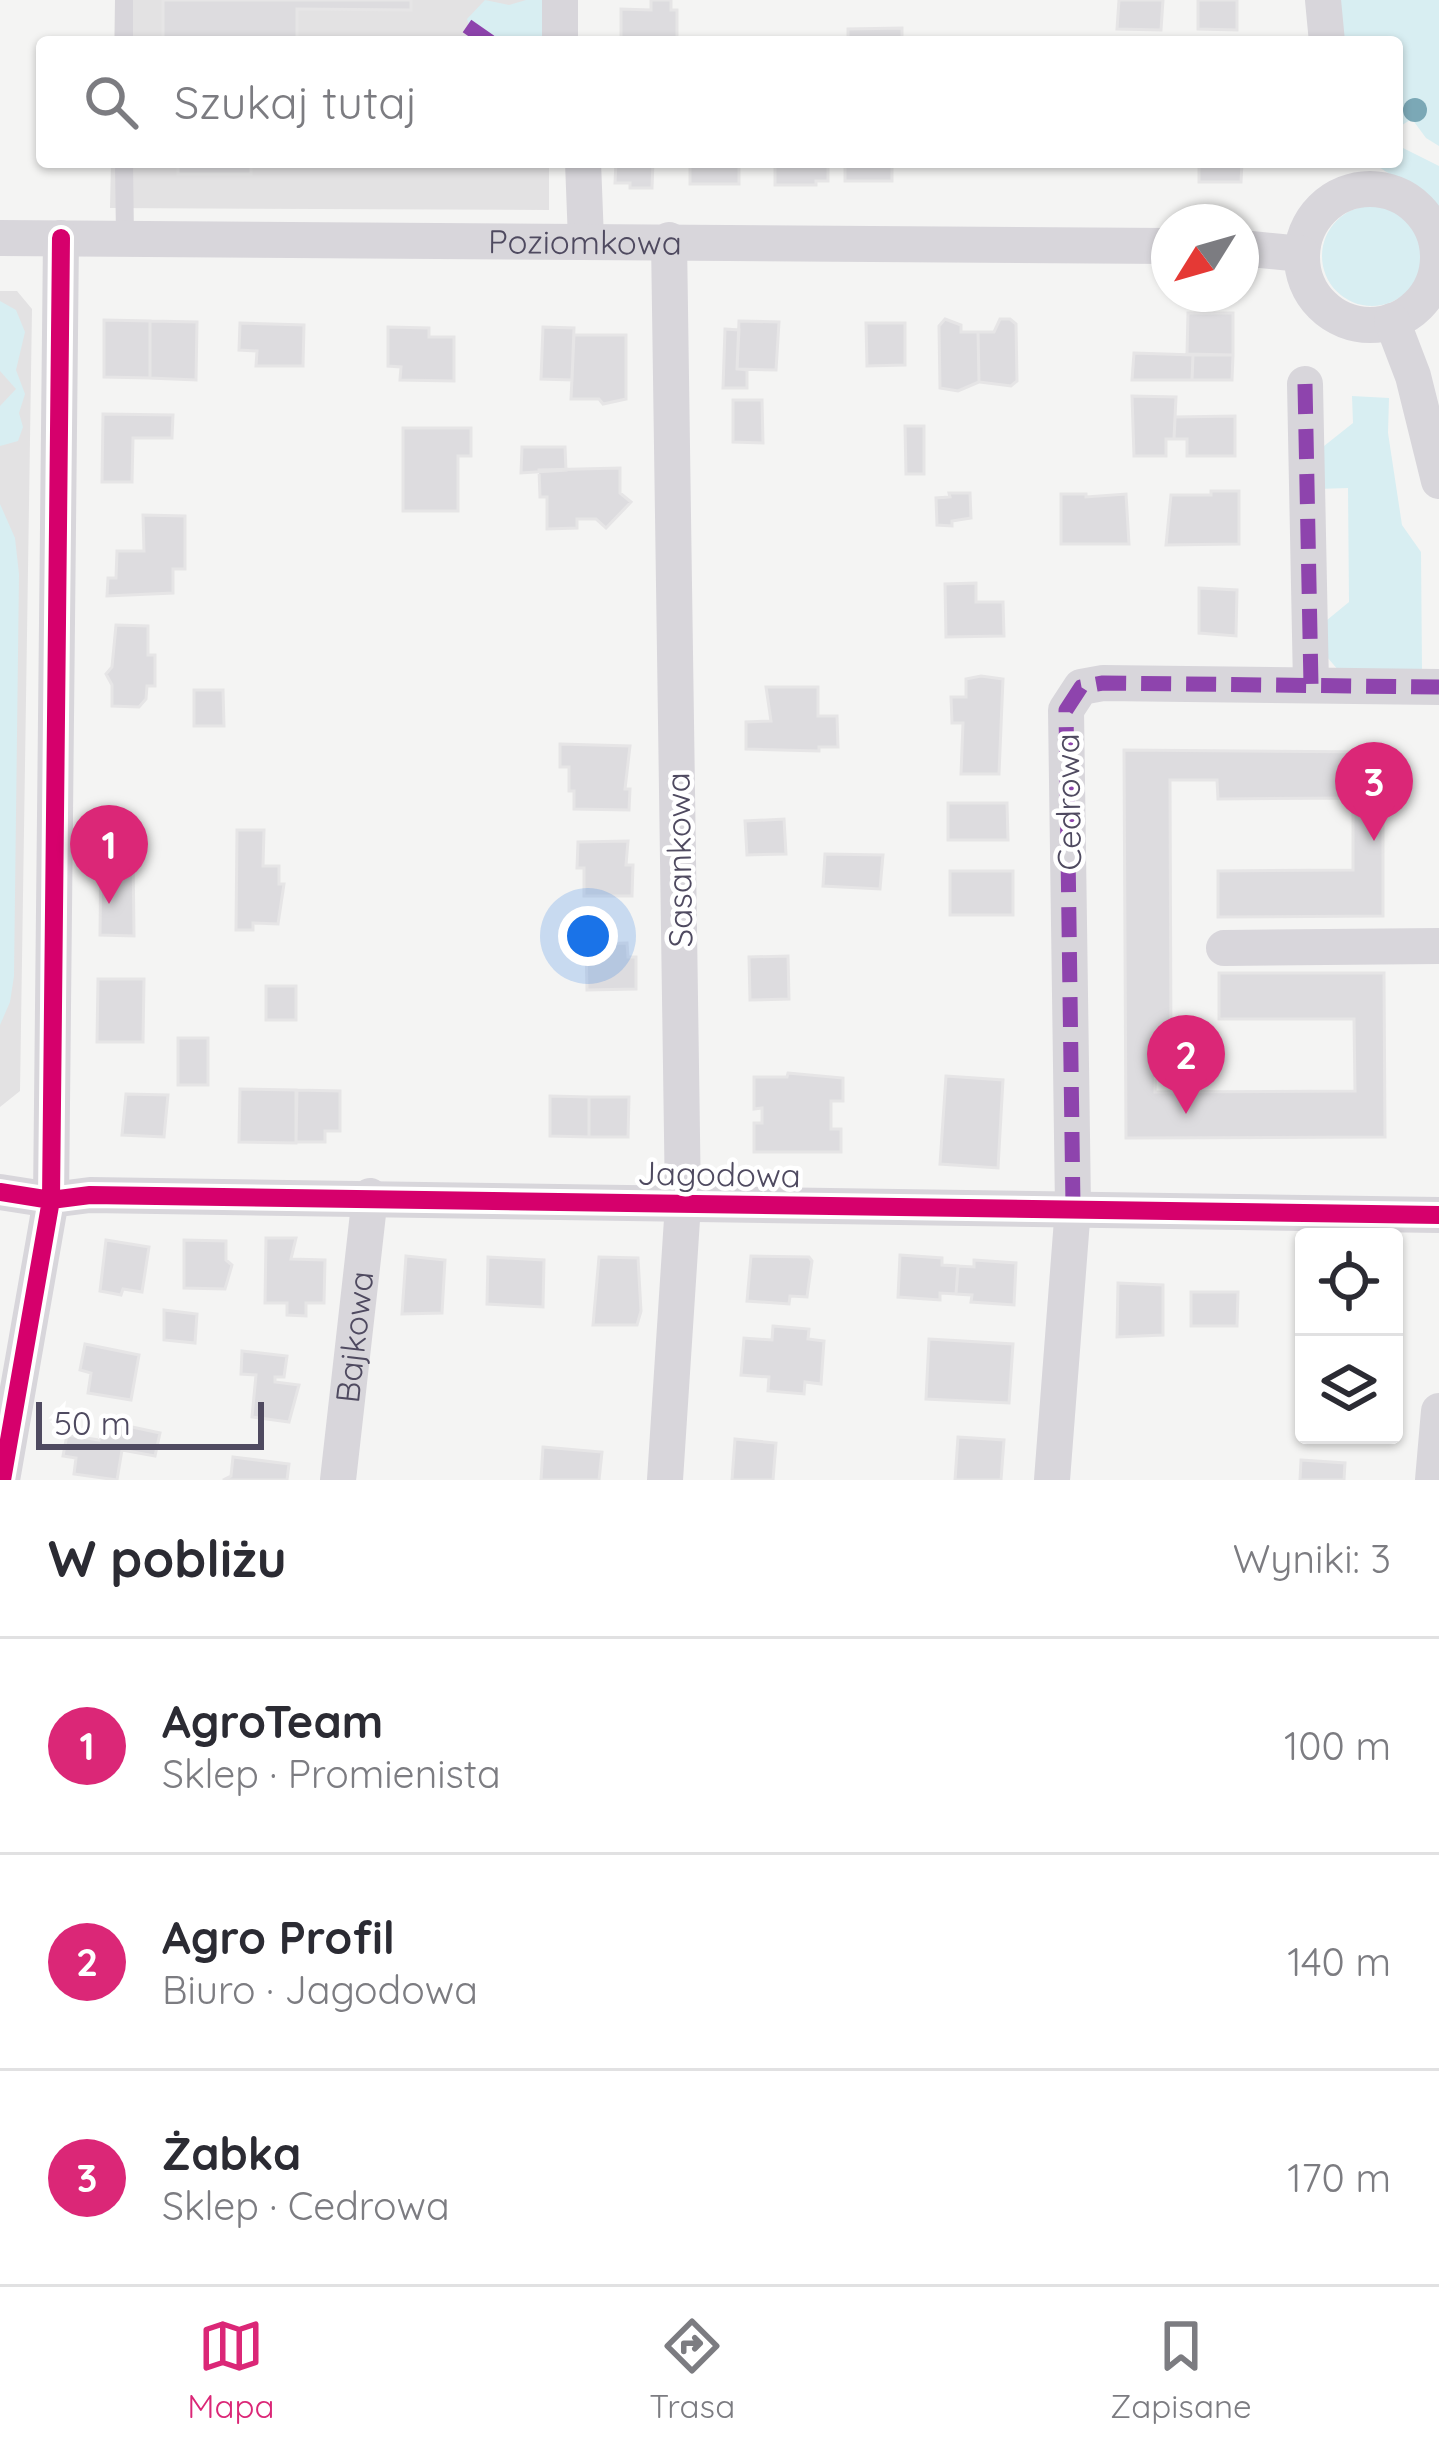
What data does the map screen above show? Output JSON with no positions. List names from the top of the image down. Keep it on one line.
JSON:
{"streets":{"street":["Poziomkowa","Cedrowa","Sasankowa","Jagodowa","Bajkowa"]},"crossings":[["Poziomkowa","Sasankowa"],["Cedrowa","Jagodowa"],["Sasankowa","Jagodowa"],["Jagodowa","Bajkowa"]],"scale_bar":"50 m","north":"bottom left","page":{"search":"Szukaj tutaj","pins":["3","1","2"],"scale":"50 m","heading":["W pobliżu","Wyniki: 3"],"list":[{"mark":"1","name":"AgroTeam","note":"Sklep · Promienista","value":"100 m"},{"mark":"2","name":"Agro Profil","note":"Biuro · Jagodowa","value":"140 m"},{"mark":"3","name":"Żabka","note":"Sklep · Cedrowa","value":"170 m"}],"nav":["Mapa","Trasa","Zapisane"]}}
